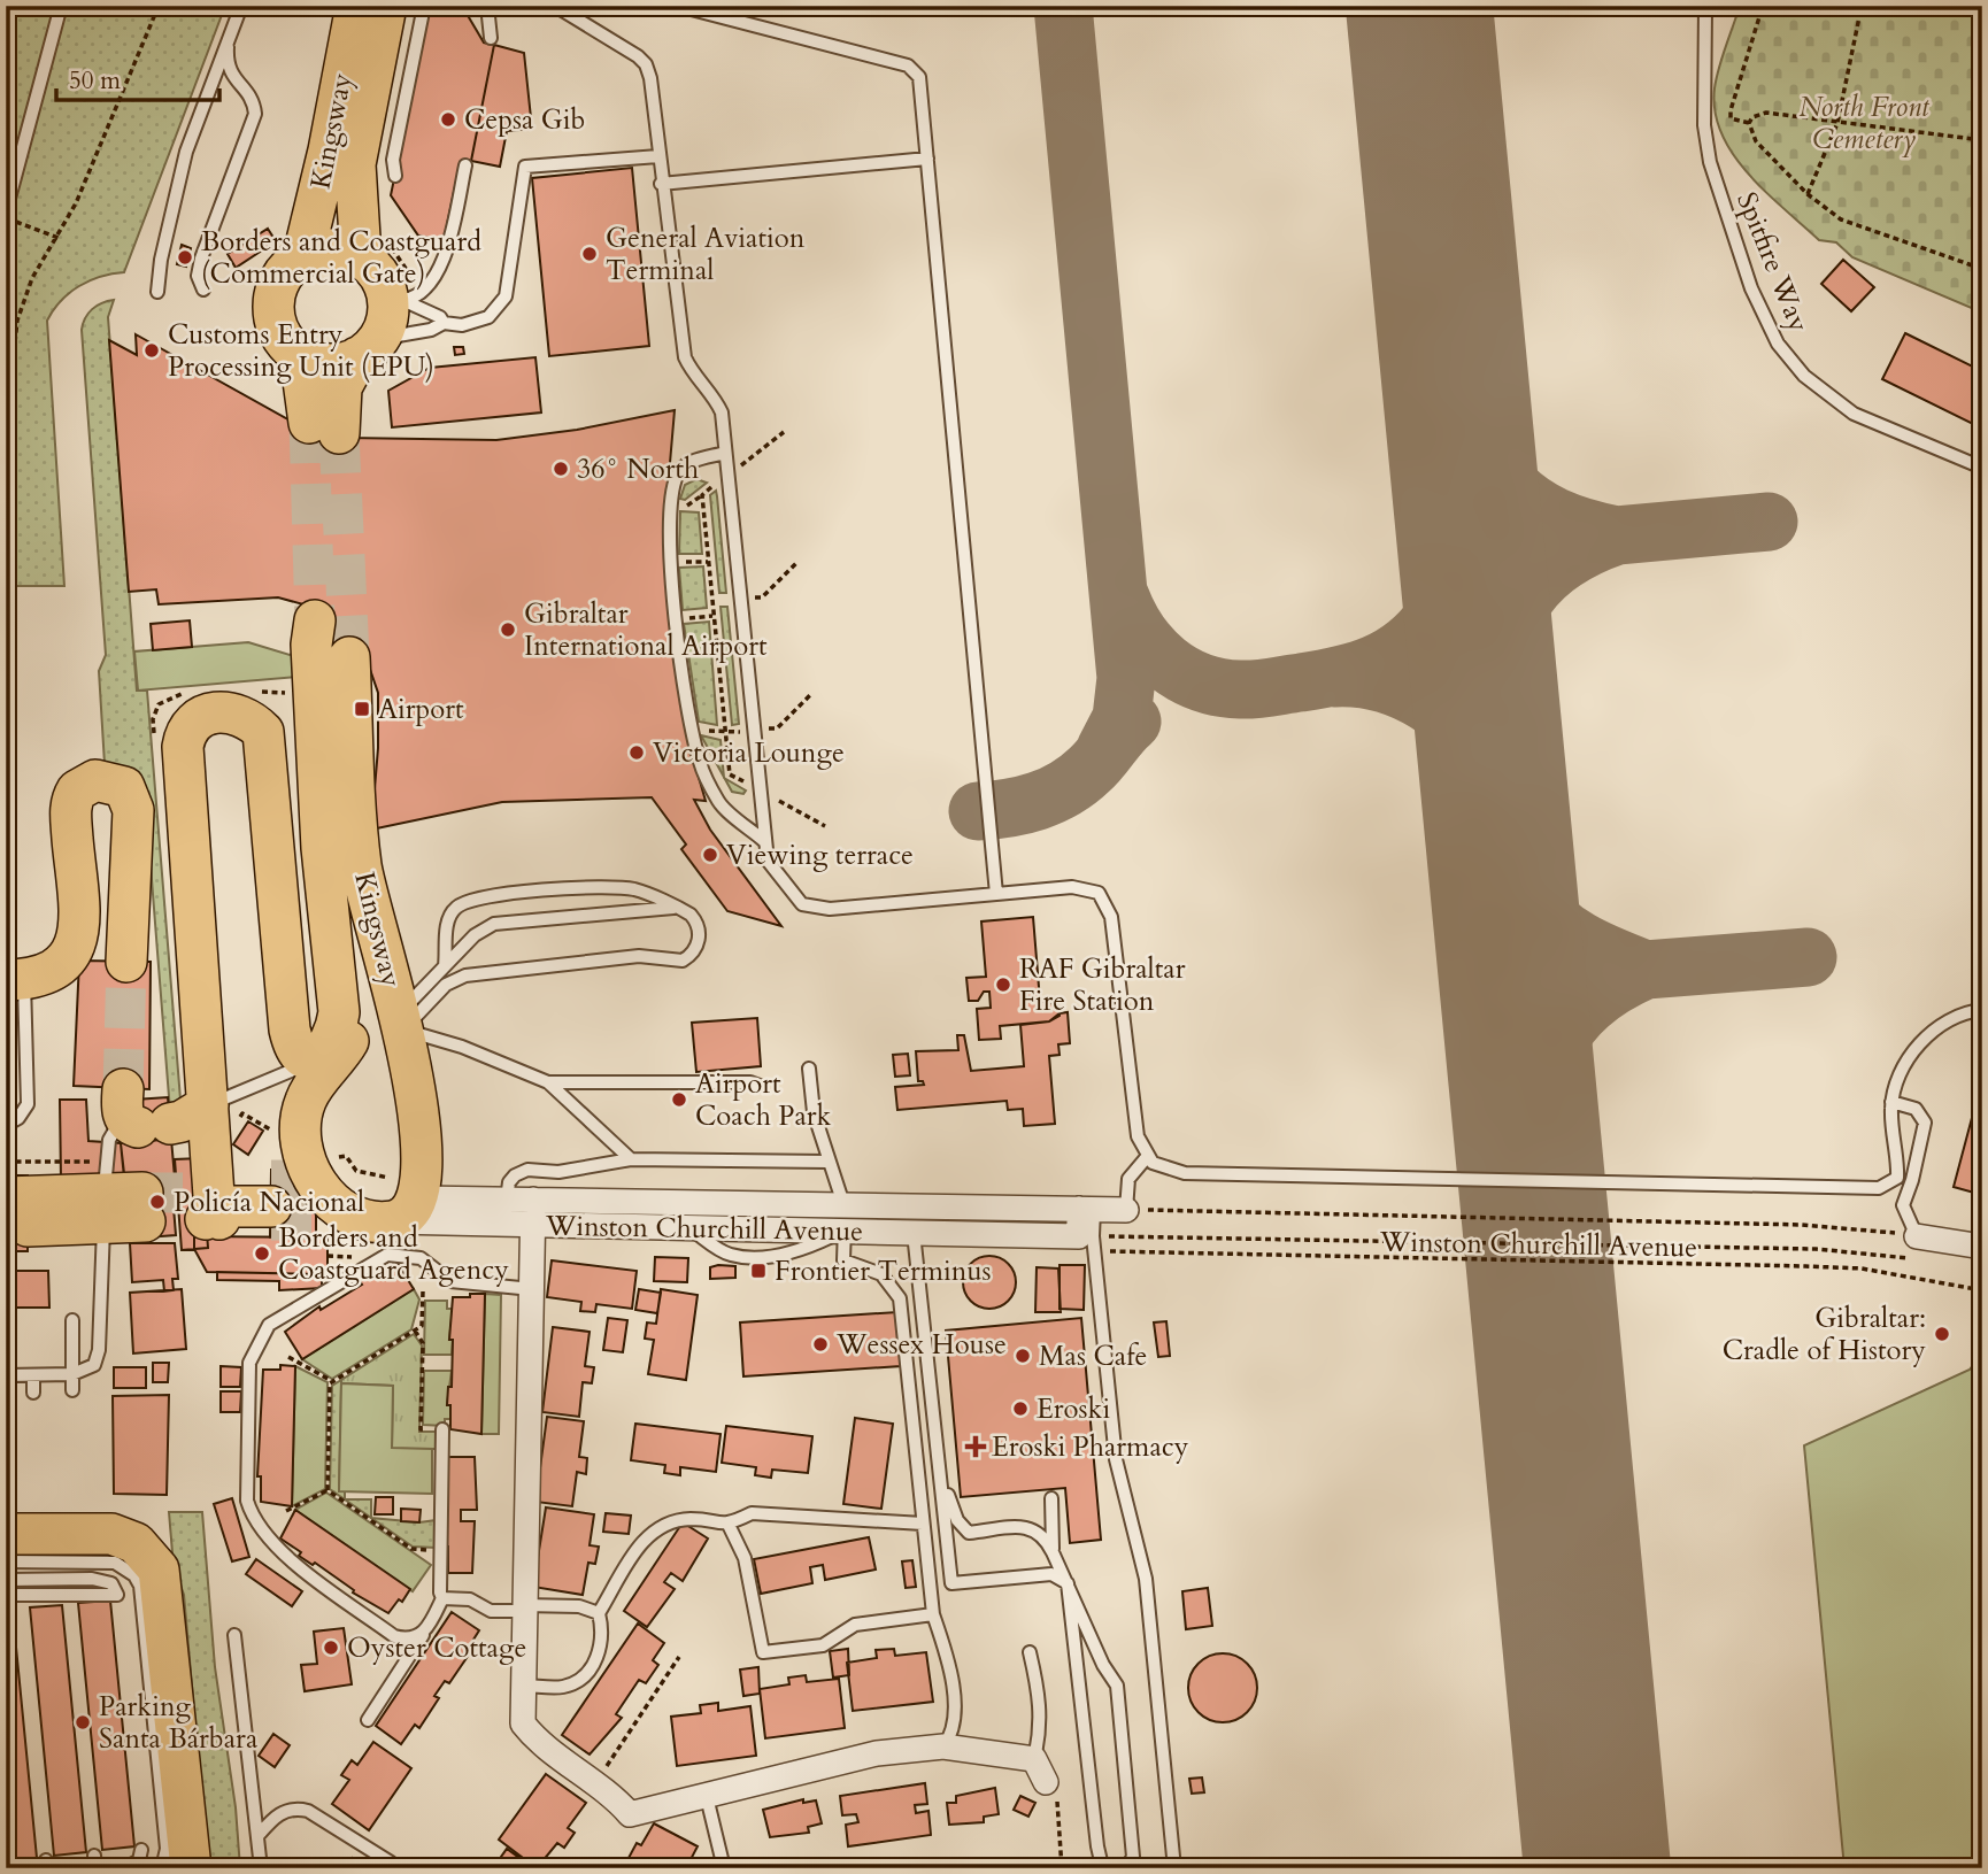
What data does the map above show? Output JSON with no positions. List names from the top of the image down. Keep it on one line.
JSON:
{"streets":{"highway":["Kingsway","Winston Churchill Avenue"],"lane":["Spitfire Way"]},"crossings":[["Kingsway","Winston Churchill Avenue"]],"parks":["North Front Cemetery"],"places":{"other":["Cepsa Gib","General Aviation Terminal","Borders and Coastguard (Commercial Gate)","Customs Entry Processing Unit (EPU)","36° North","Gibraltar International Airport","Victoria Lounge","Viewing terrace","RAF Gibraltar Fire Station","Airport Coach Park","Policía Nacional","Borders and Coastguard Agency","Gibraltar: Cradle of History","Wessex House","Mas Cafe","Eroski","Oyster Cottage","Parking Santa Bárbara"],"transit":["Airport","Frontier Terminus"],"health":["Eroski Pharmacy"]},"scale_bar":"50 m"}
